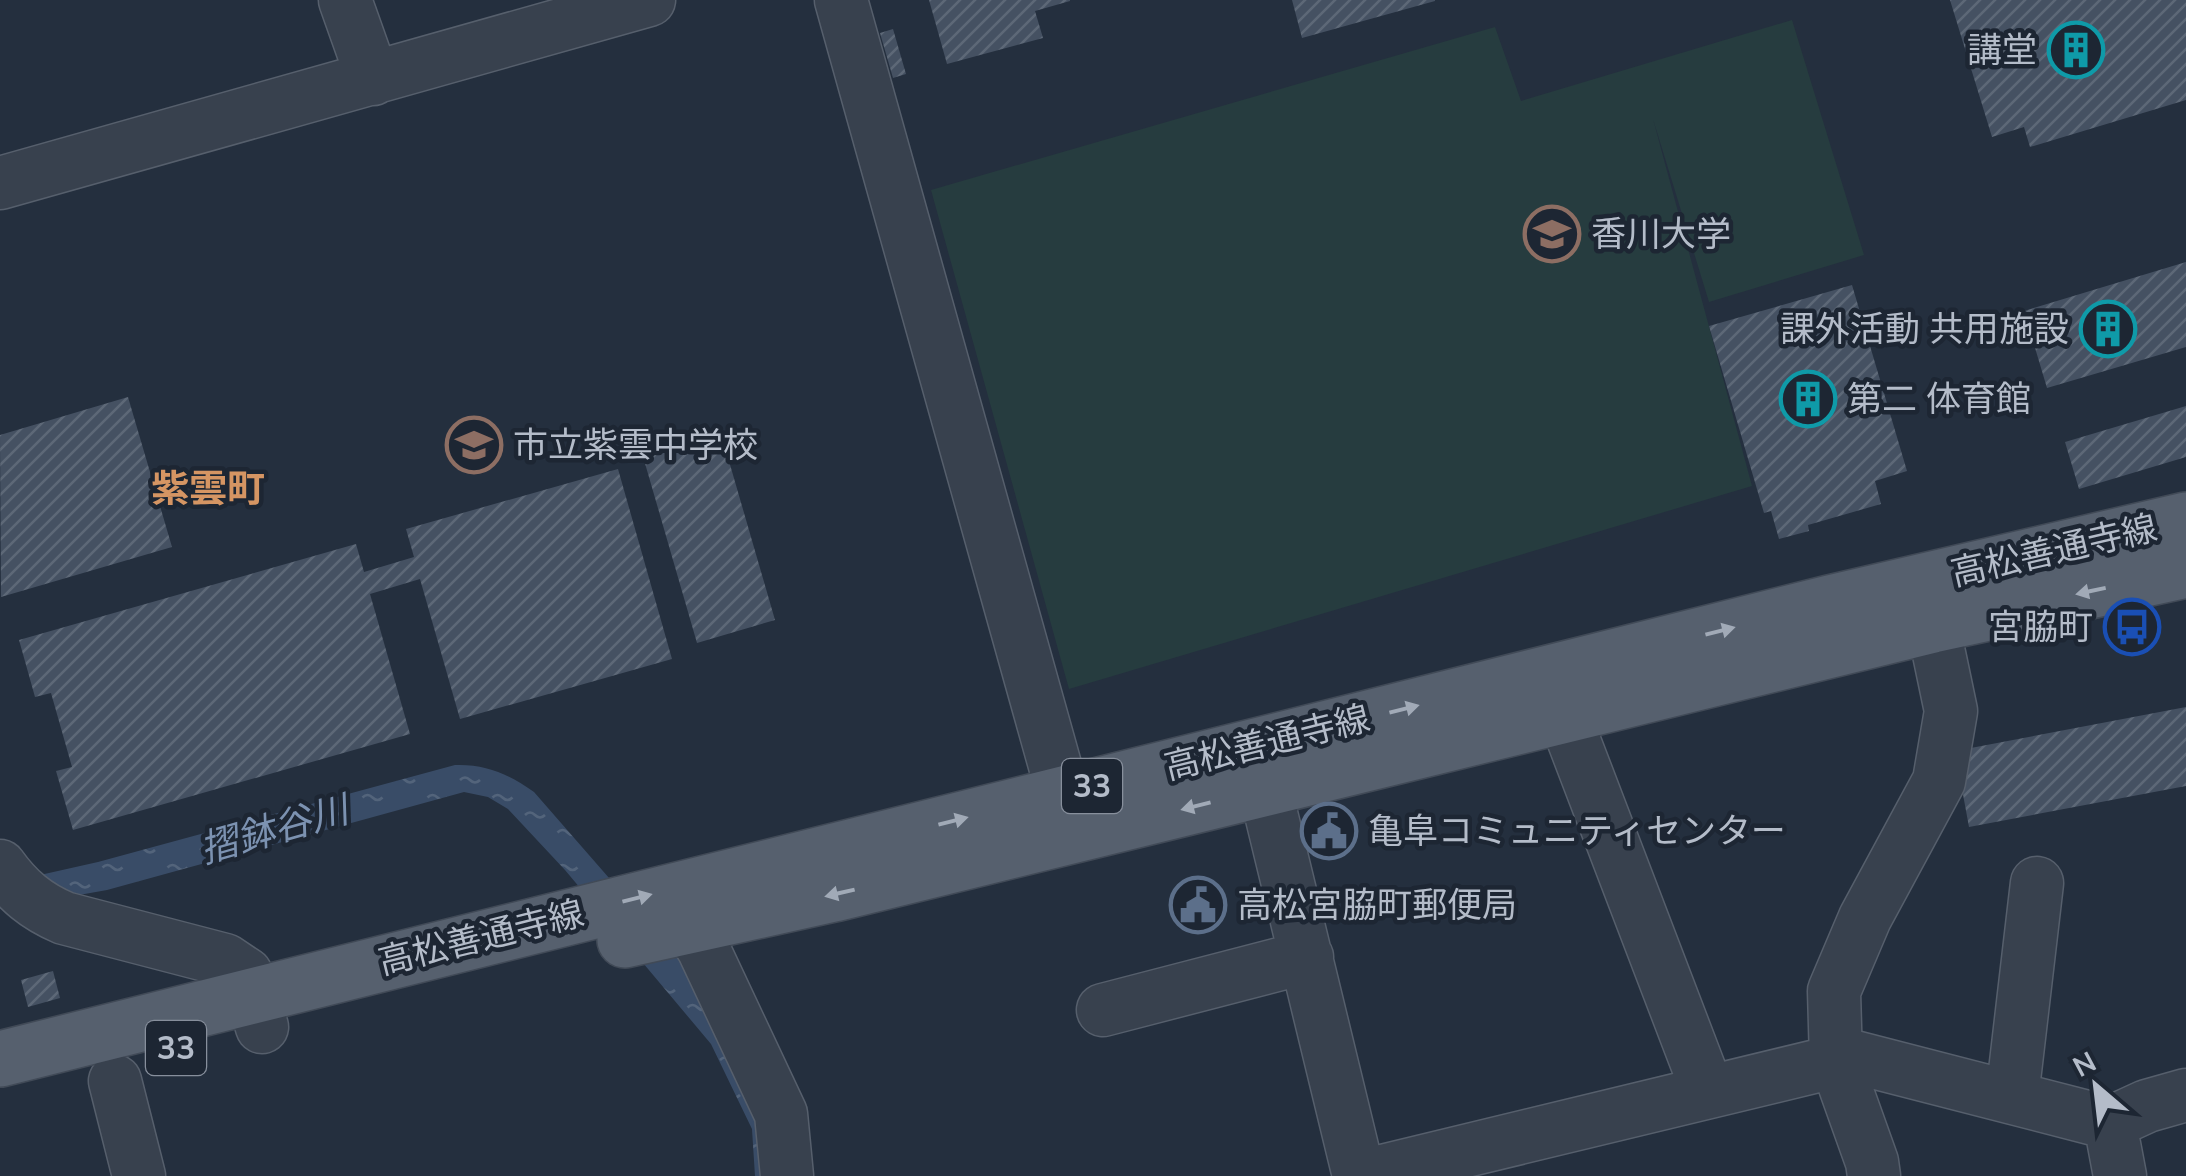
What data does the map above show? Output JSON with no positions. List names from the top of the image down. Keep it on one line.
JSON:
{"streets":{"main road":["高松善通寺線","33"]},"districts":["紫雲町"],"water":["摺鉢谷川"],"places":{"building":["講堂","課外活動 共用施設","第二 体育館"],"school or university":["香川大学","市立紫雲中学校"],"bus stop":["宮脇町"],"public building":["亀阜コミュニティセンター","高松宮脇町郵便局"]},"north":"top left"}
